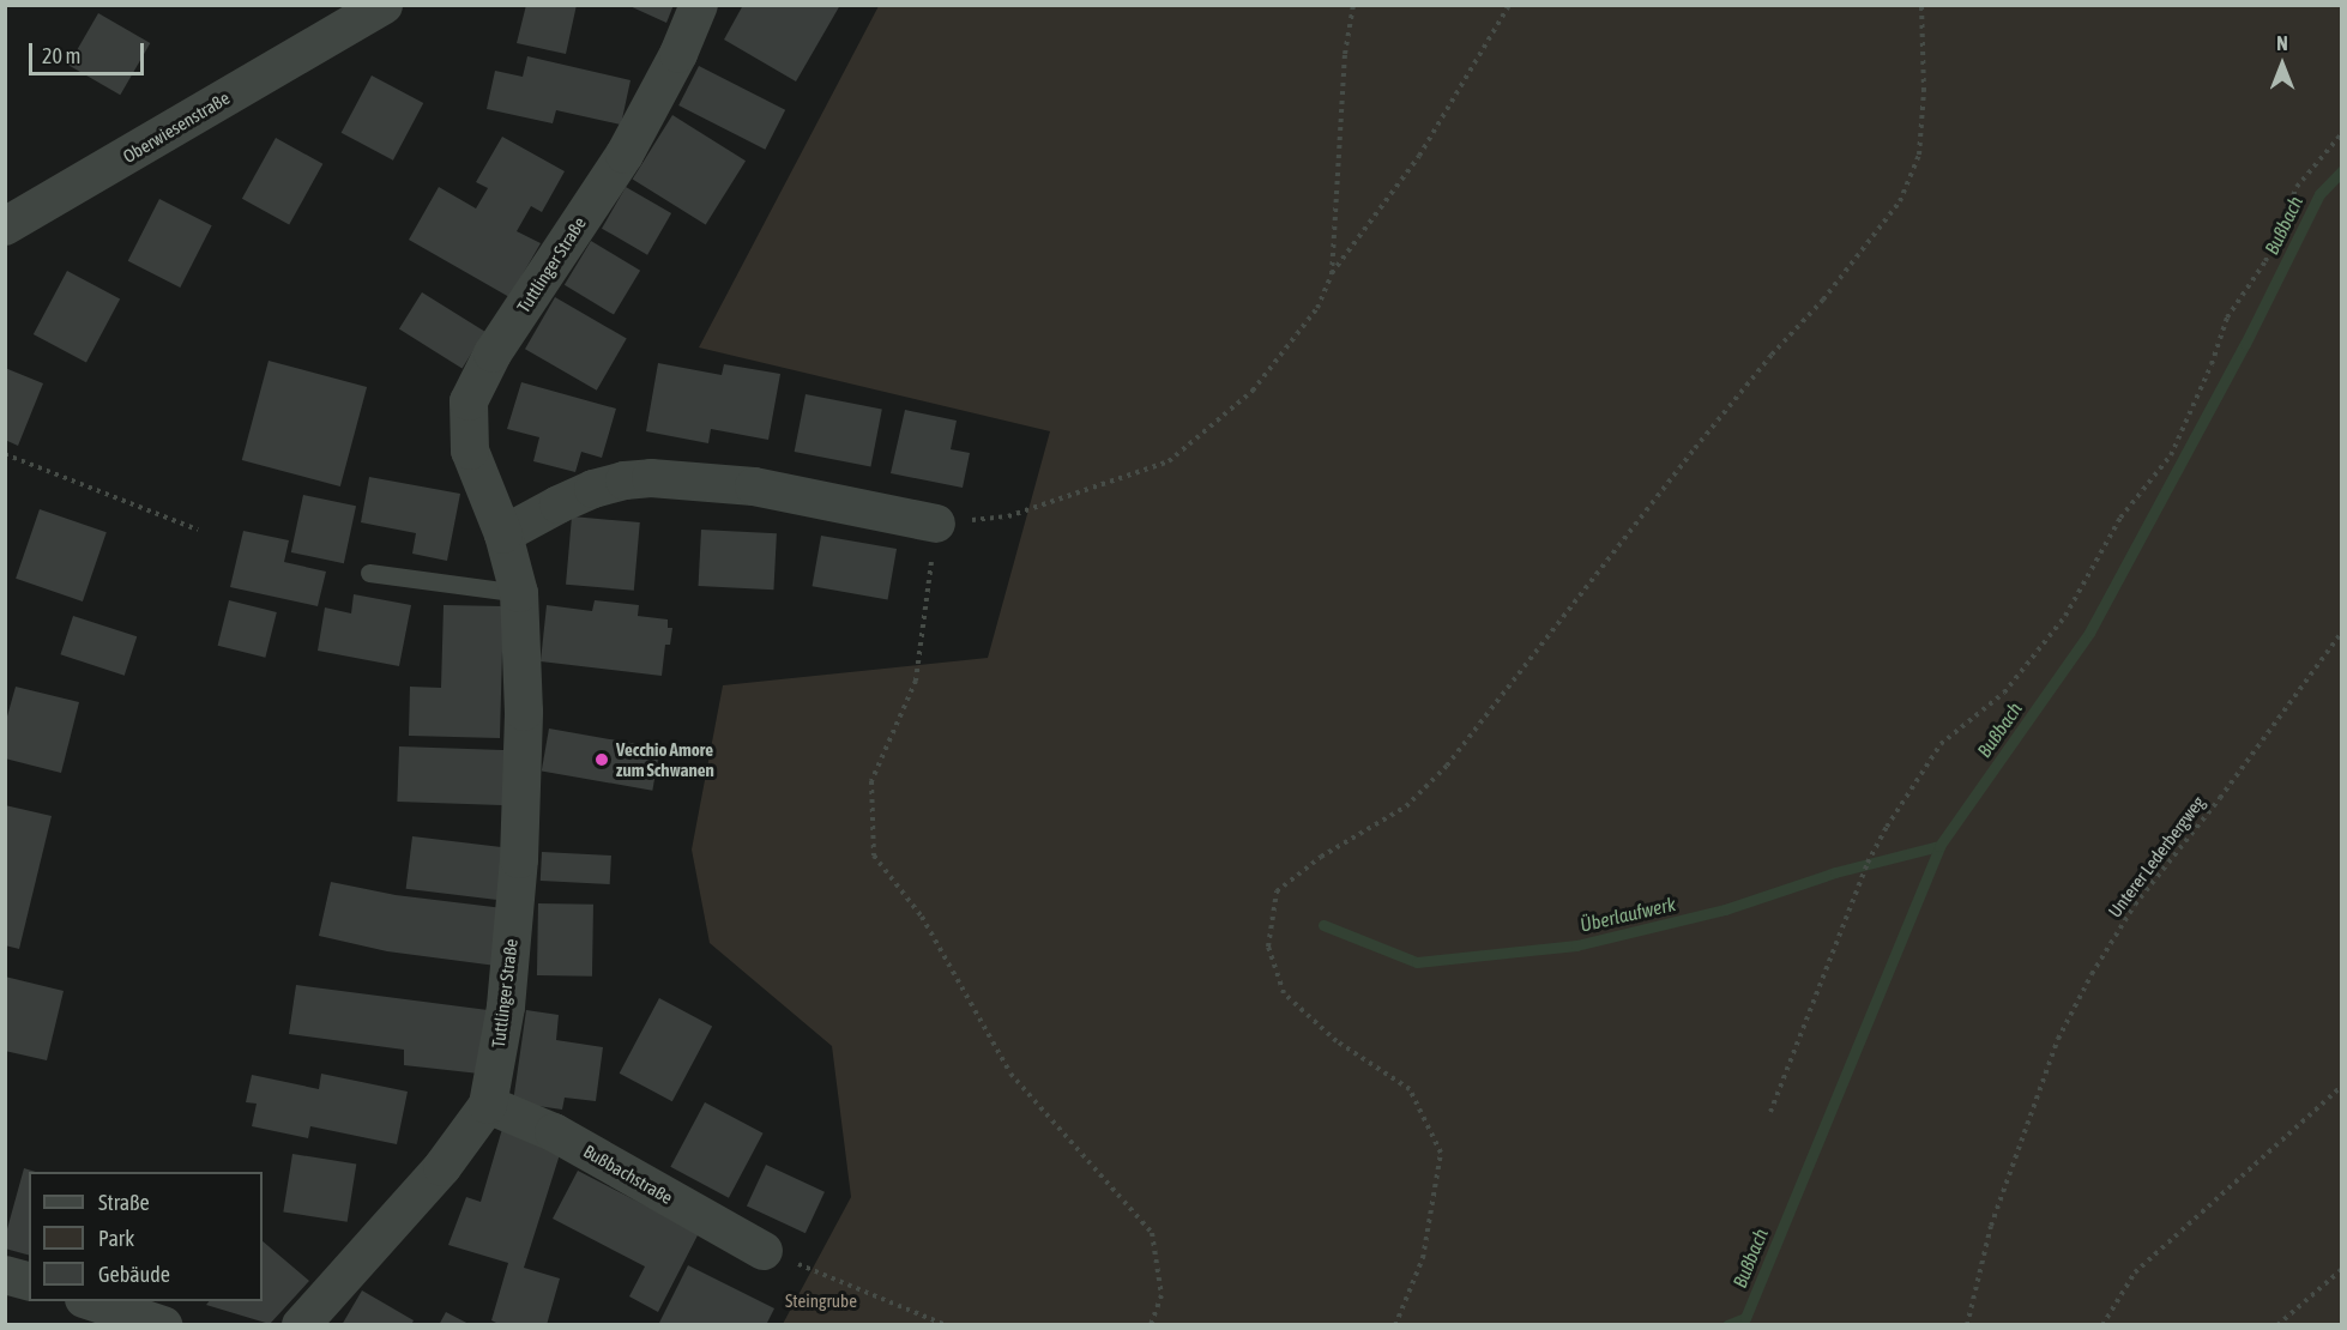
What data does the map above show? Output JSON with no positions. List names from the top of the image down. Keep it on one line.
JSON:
{"streets":{"street":["Oberwiesenstraße","Tuttlinger Straße","Bußbachstraße"],"path":["Unterer Lederbergweg"]},"crossings":[["Tuttlinger Straße","Bußbachstraße"]],"water":["Bußbach","Überlaufwerk"],"parks":["Steingrube"],"places":["Vecchio Amore zum Schwanen"],"legend":["Straße","Park","Gebäude"],"scale_bar":"20 m","north":"top"}
